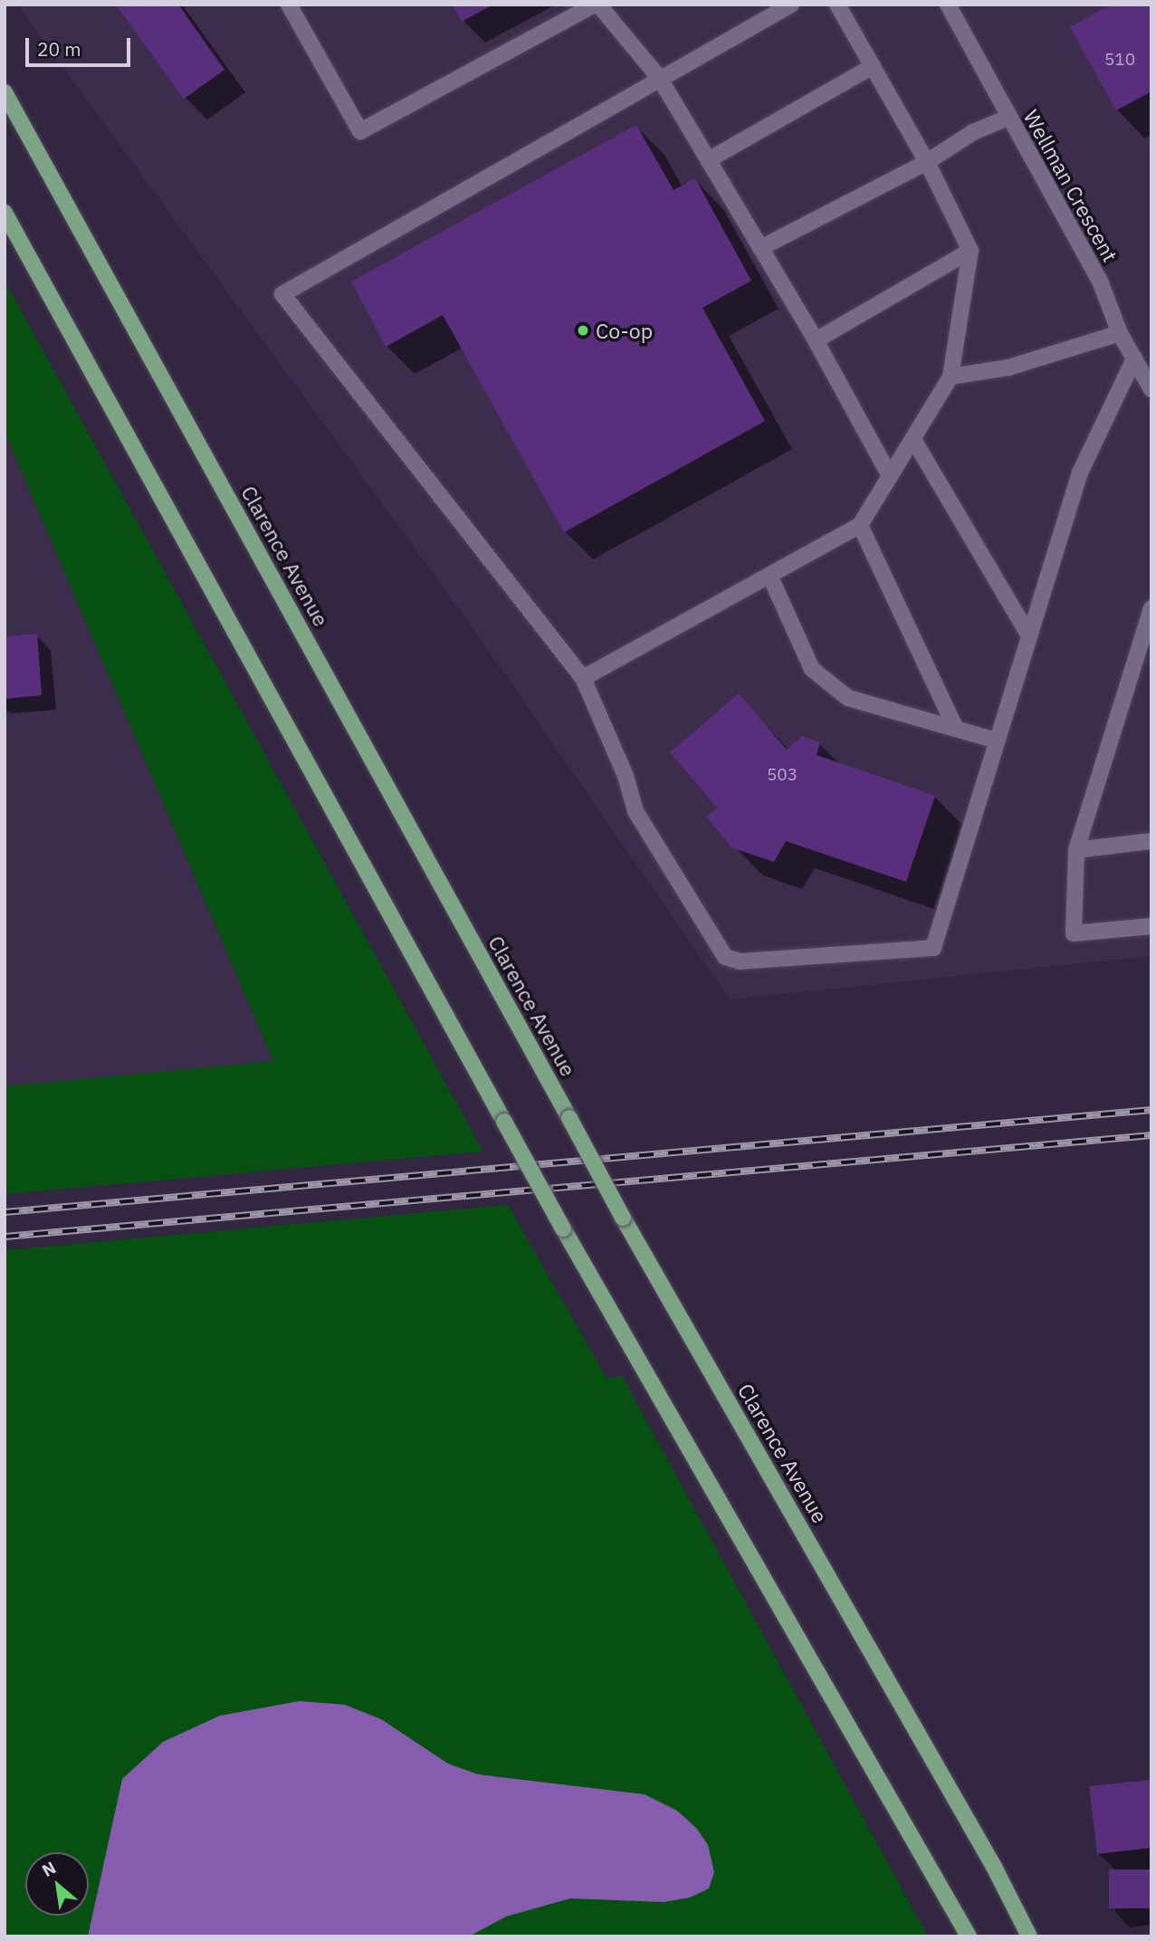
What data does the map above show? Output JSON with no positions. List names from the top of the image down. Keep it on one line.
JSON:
{"streets":{"main road":["Clarence Avenue"],"street":["Wellman Crescent"]},"places":["Co-op"],"house_numbers":["510","503"],"scale_bar":"20 m","north":"top left"}
